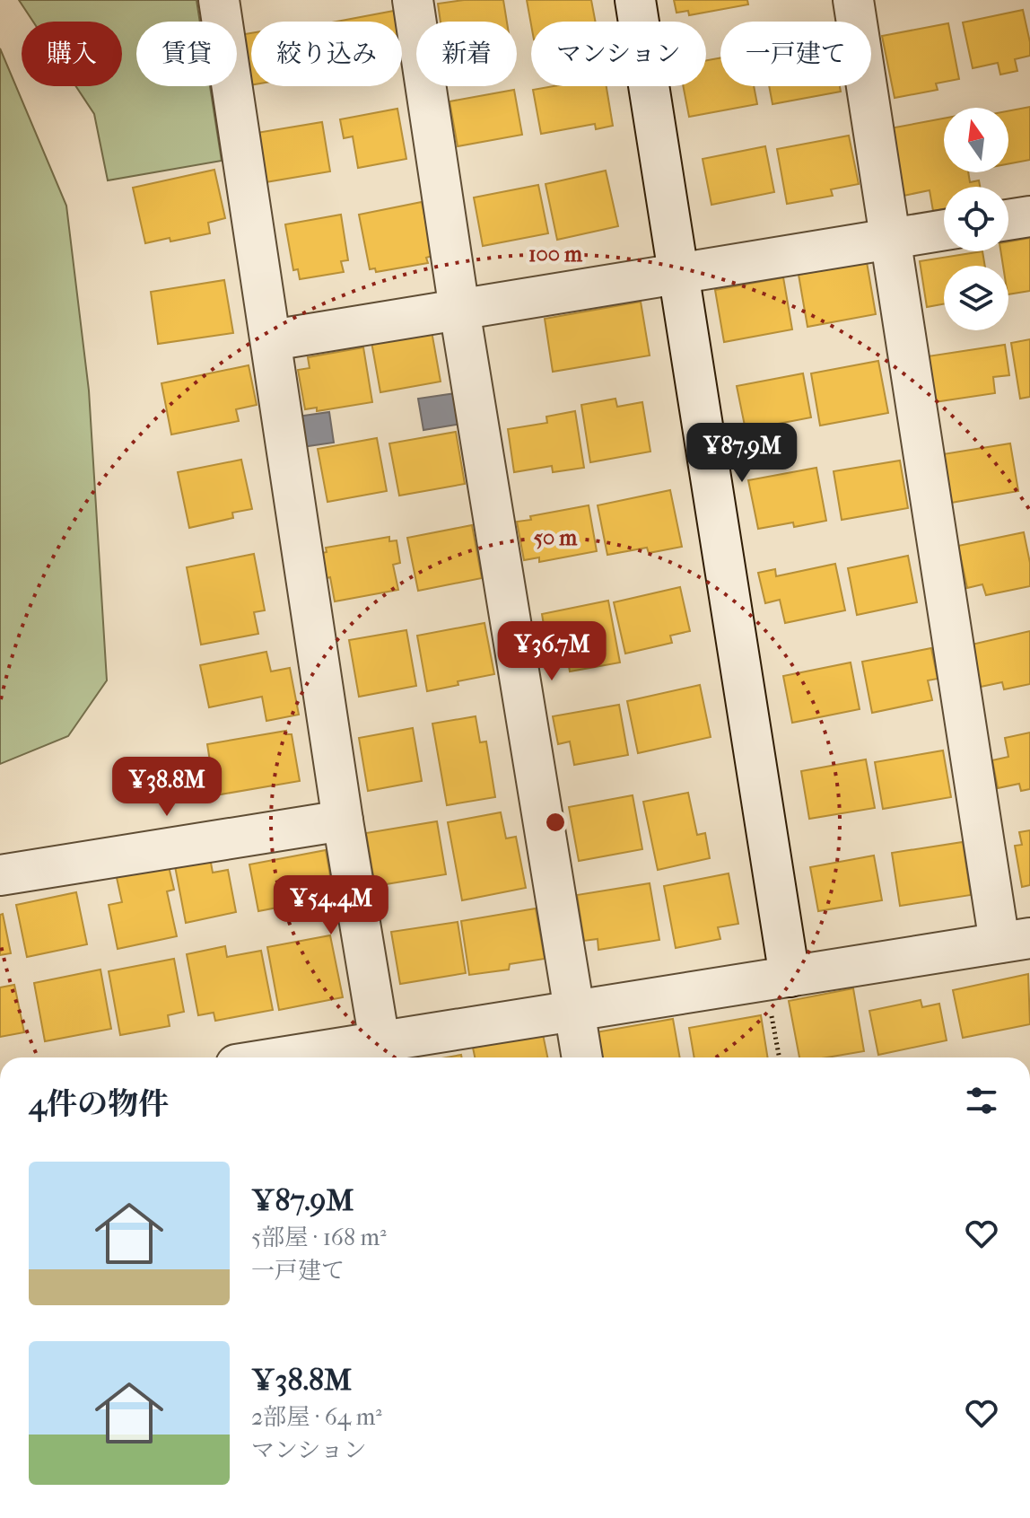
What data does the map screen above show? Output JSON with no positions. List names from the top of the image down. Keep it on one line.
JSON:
{"north":"top","page":{"chip":["購入","賃貸","絞り込み","新着","マンション","一戸建て"],"price":["¥87.9M","¥36.7M","¥38.8M","¥54.4M"],"heading":"4件の物件","list":[{"name":"¥87.9M","note":"5部屋 · 168 m² · 一戸建て"},{"name":"¥38.8M","note":"2部屋 · 64 m² · マンション"}]},"rings":["100 m","50 m"]}
